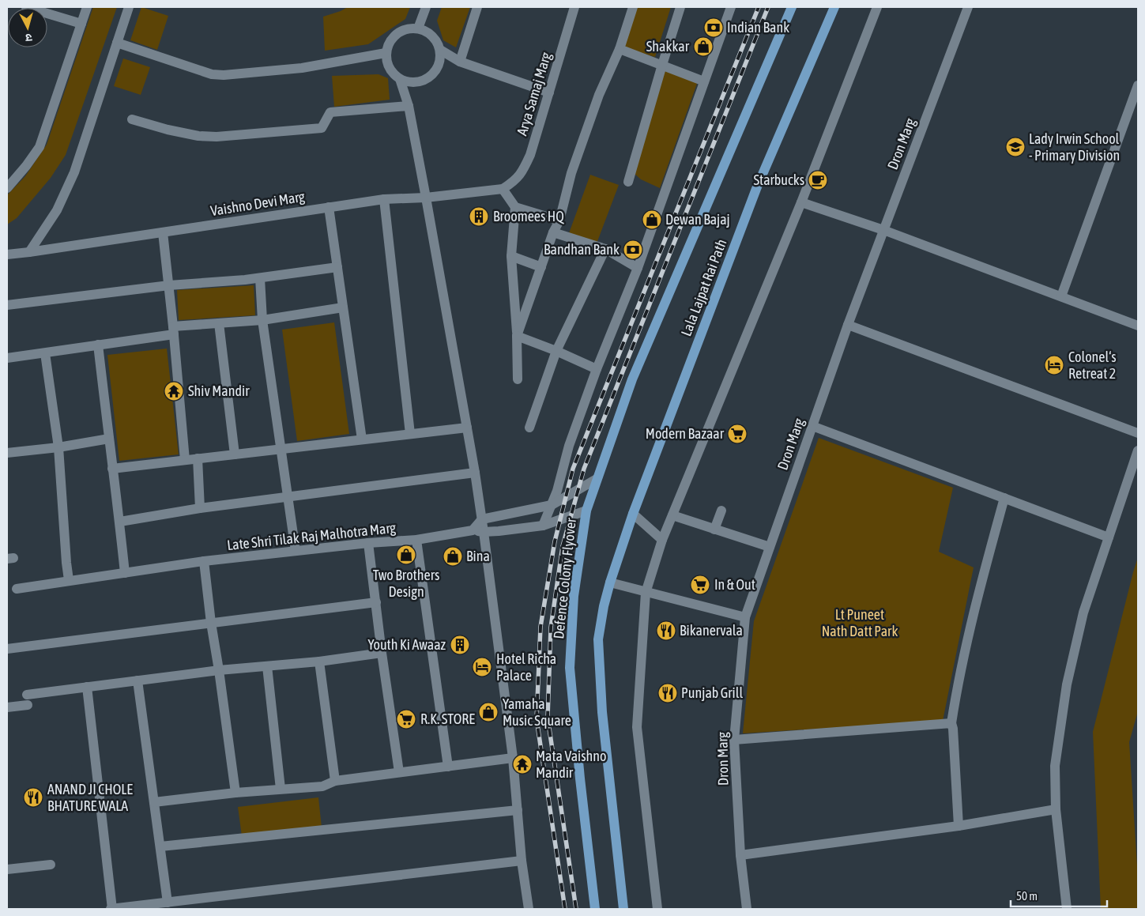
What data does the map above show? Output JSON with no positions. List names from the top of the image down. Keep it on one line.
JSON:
{"streets":{"main road":["Lala Lajpat Rai Path","Defence Colony Flyover"],"street":["Arya Samaj Marg","Dron Marg","Vaishno Devi Marg","Late Shri Tilak Raj Malhotra Marg"]},"crossings":[["Arya Samaj Marg","Vaishno Devi Marg"],["Lala Lajpat Rai Path","Late Shri Tilak Raj Malhotra Marg"],["Lala Lajpat Rai Path","Defence Colony Flyover"],["Late Shri Tilak Raj Malhotra Marg","Defence Colony Flyover"]],"parks":["Lt Puneet Nath Datt Park"],"places":{"bank":["Indian Bank","Bandhan Bank"],"shop":["Shakkar","Dewan Bajaj","Two Brothers Design","Bina","Yamaha Music Square"],"school or university":["Lady Irwin School - Primary Division"],"cafe":["Starbucks"],"building":["Broomees HQ","Youth Ki Awaaz"],"hotel":["Colonel‘s Retreat 2","Hotel Richa Palace"],"temple":["Shiv Mandir","Mata Vaishno Mandir"],"supermarket":["Modern Bazaar","In & Out","R.K. STORE"],"restaurant":["Bikanervala","Punjab Grill","ANAND JI CHOLE BHATURE WALA"]},"scale_bar":"50 m","north":"bottom"}
